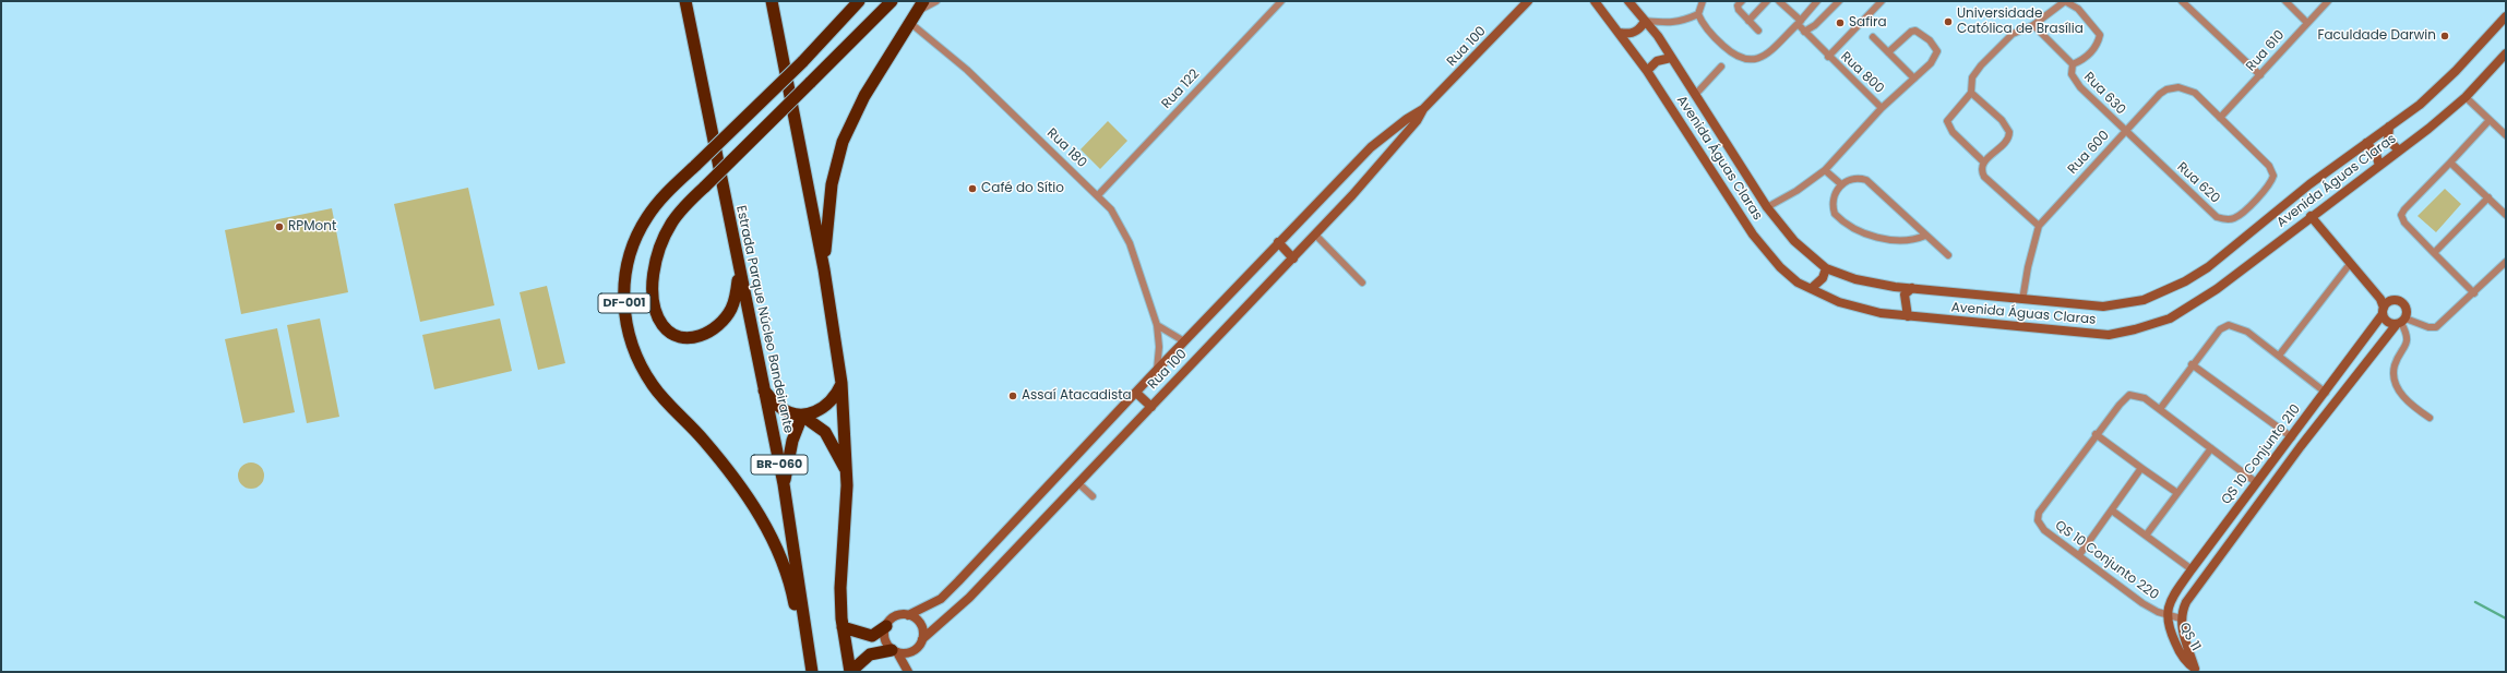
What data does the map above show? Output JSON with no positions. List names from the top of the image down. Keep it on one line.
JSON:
{"streets":{"highway":["DF-001","Estrada Parque Núcleo Bandeirante","BR-060"],"street":["Rua 100","Rua 610","Rua 800","Rua 122","Rua 630","Rua 180","Rua 600","Avenida Águas Claras","Rua 620","QS 10 Conjunto 210","QS 10 Conjunto 220","QS 11"]},"crossings":[["Rua 100","Rua 180"],["Rua 610","Rua 600"],["Rua 610","Rua 620"],["Rua 800","Avenida Águas Claras"],["Rua 122","Rua 180"],["Rua 630","Rua 600"],["Rua 630","Rua 620"],["Rua 600","Avenida Águas Claras"],["Rua 600","Rua 620"],["DF-001","Estrada Parque Núcleo Bandeirante"],["QS 10 Conjunto 210","QS 10 Conjunto 220"],["QS 10 Conjunto 210","QS 11"],["QS 10 Conjunto 220","QS 11"]],"places":["Universidade Católica de Brasília","Safira","Faculdade Darwin","Café do Sítio","RPMont","Assaí Atacadista"]}
